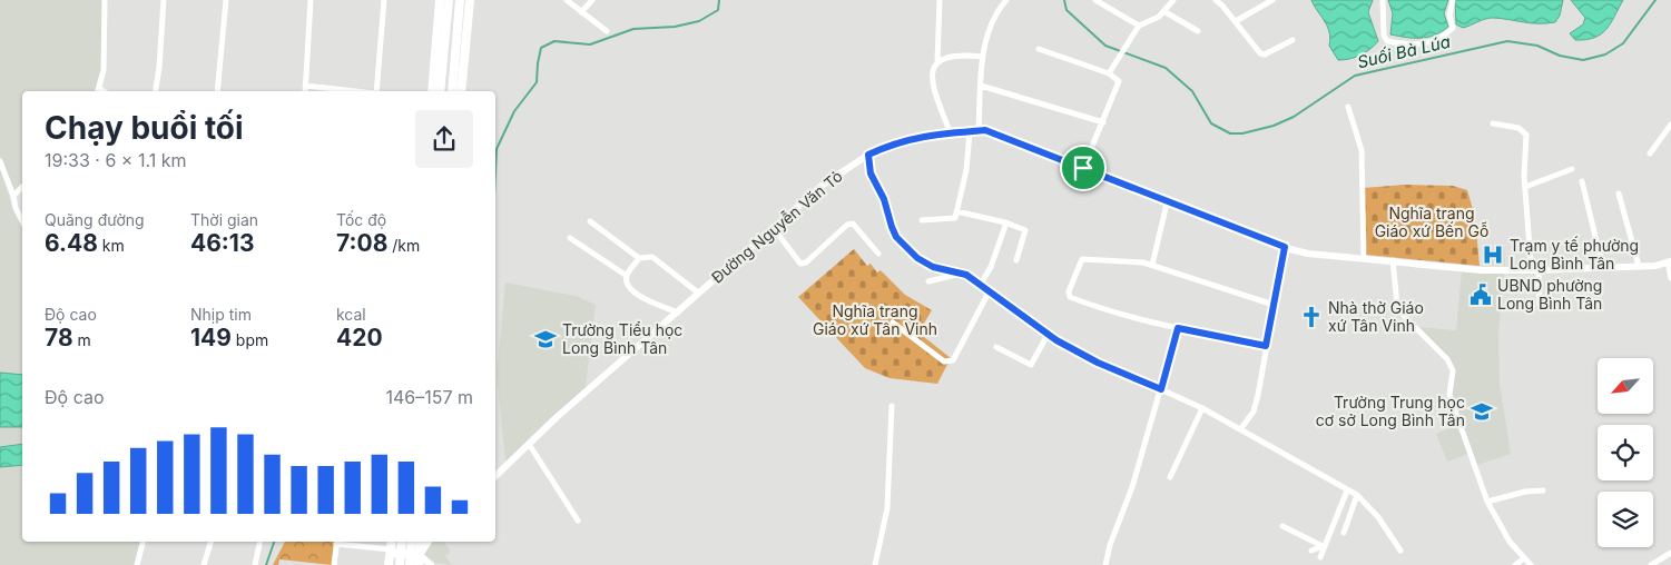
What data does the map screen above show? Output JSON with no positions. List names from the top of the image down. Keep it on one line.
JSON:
{"streets":{"street":["Đường Nguyễn Văn Tỏ"]},"water":["Suối Bà Lúa"],"parks":["Nghĩa trang Giáo xứ Bến Gỗ","Nghĩa trang Giáo xứ Tân Vinh"],"places":{"hospital":["Trạm y tế phường Long Bình Tân"],"public building":["UBND phường Long Bình Tân"],"church":["Nhà thờ Giáo xứ Tân Vinh"],"school or university":["Trường Tiểu học Long Bình Tân","Trường Trung học cơ sở Long Bình Tân"]},"north":"bottom left","page":{"heading":["Chạy buổi tối","19:33 · 6 × 1.1 km"],"stats":[["Quãng đường","6.48 km"],["Thời gian","46:13"],["Tốc độ","7:08 /km"],["Độ cao","78 m"],["Nhịp tim","149 bpm"],["kcal","420"]],"chart":["Độ cao","146–157 m"]}}
